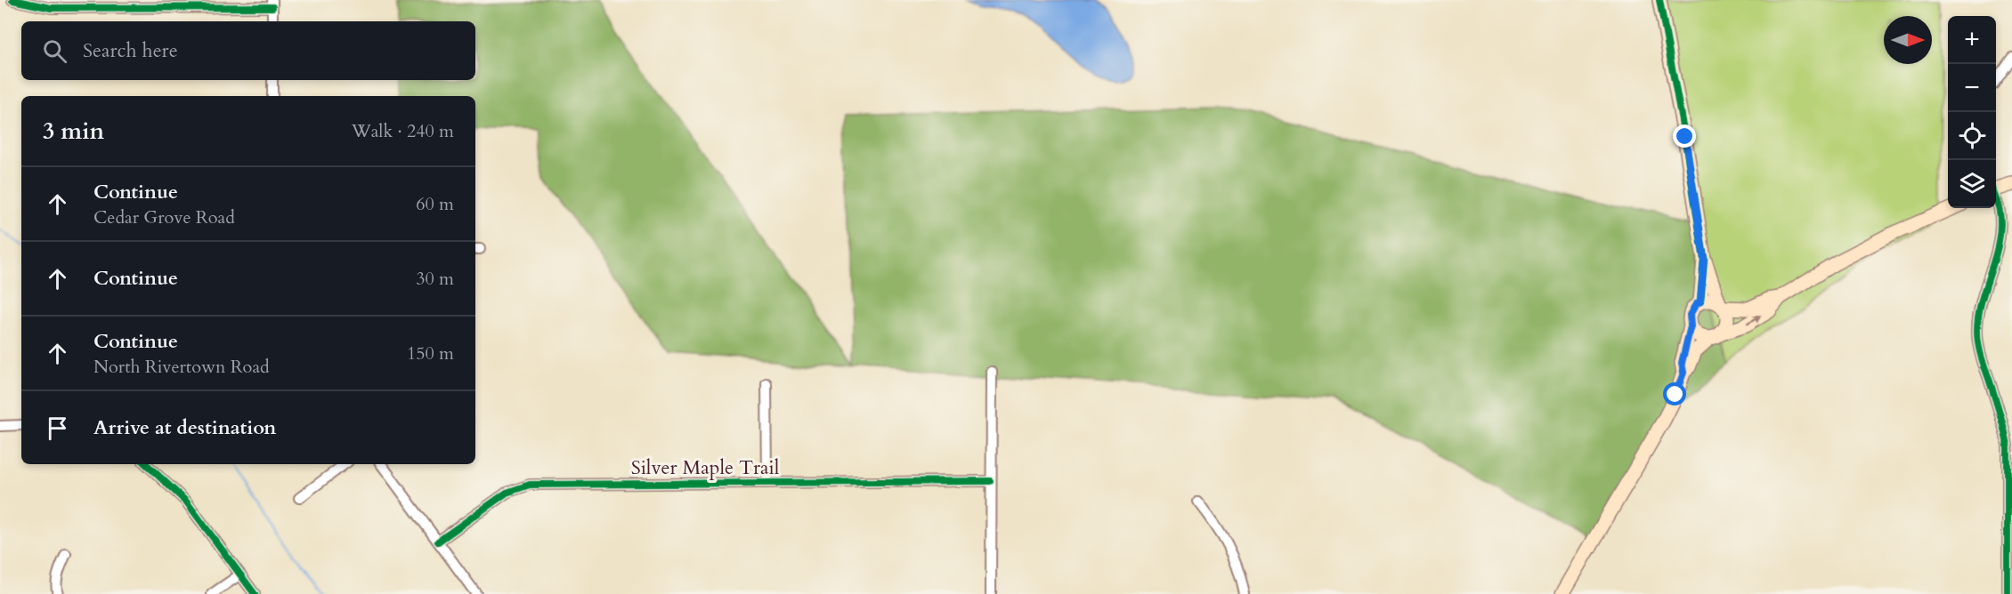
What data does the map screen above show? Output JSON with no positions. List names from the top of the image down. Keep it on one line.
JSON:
{"streets":{"street":["Silver Maple Trail"]},"north":"right","page":{"map_buttons":["+","−"],"search":"Search here","heading":["3 min","Walk · 240 m"],"list":[["Continue","Cedar Grove Road","60 m"],["Continue","30 m"],["Continue","North Rivertown Road","150 m"],"Arrive at destination"]}}
